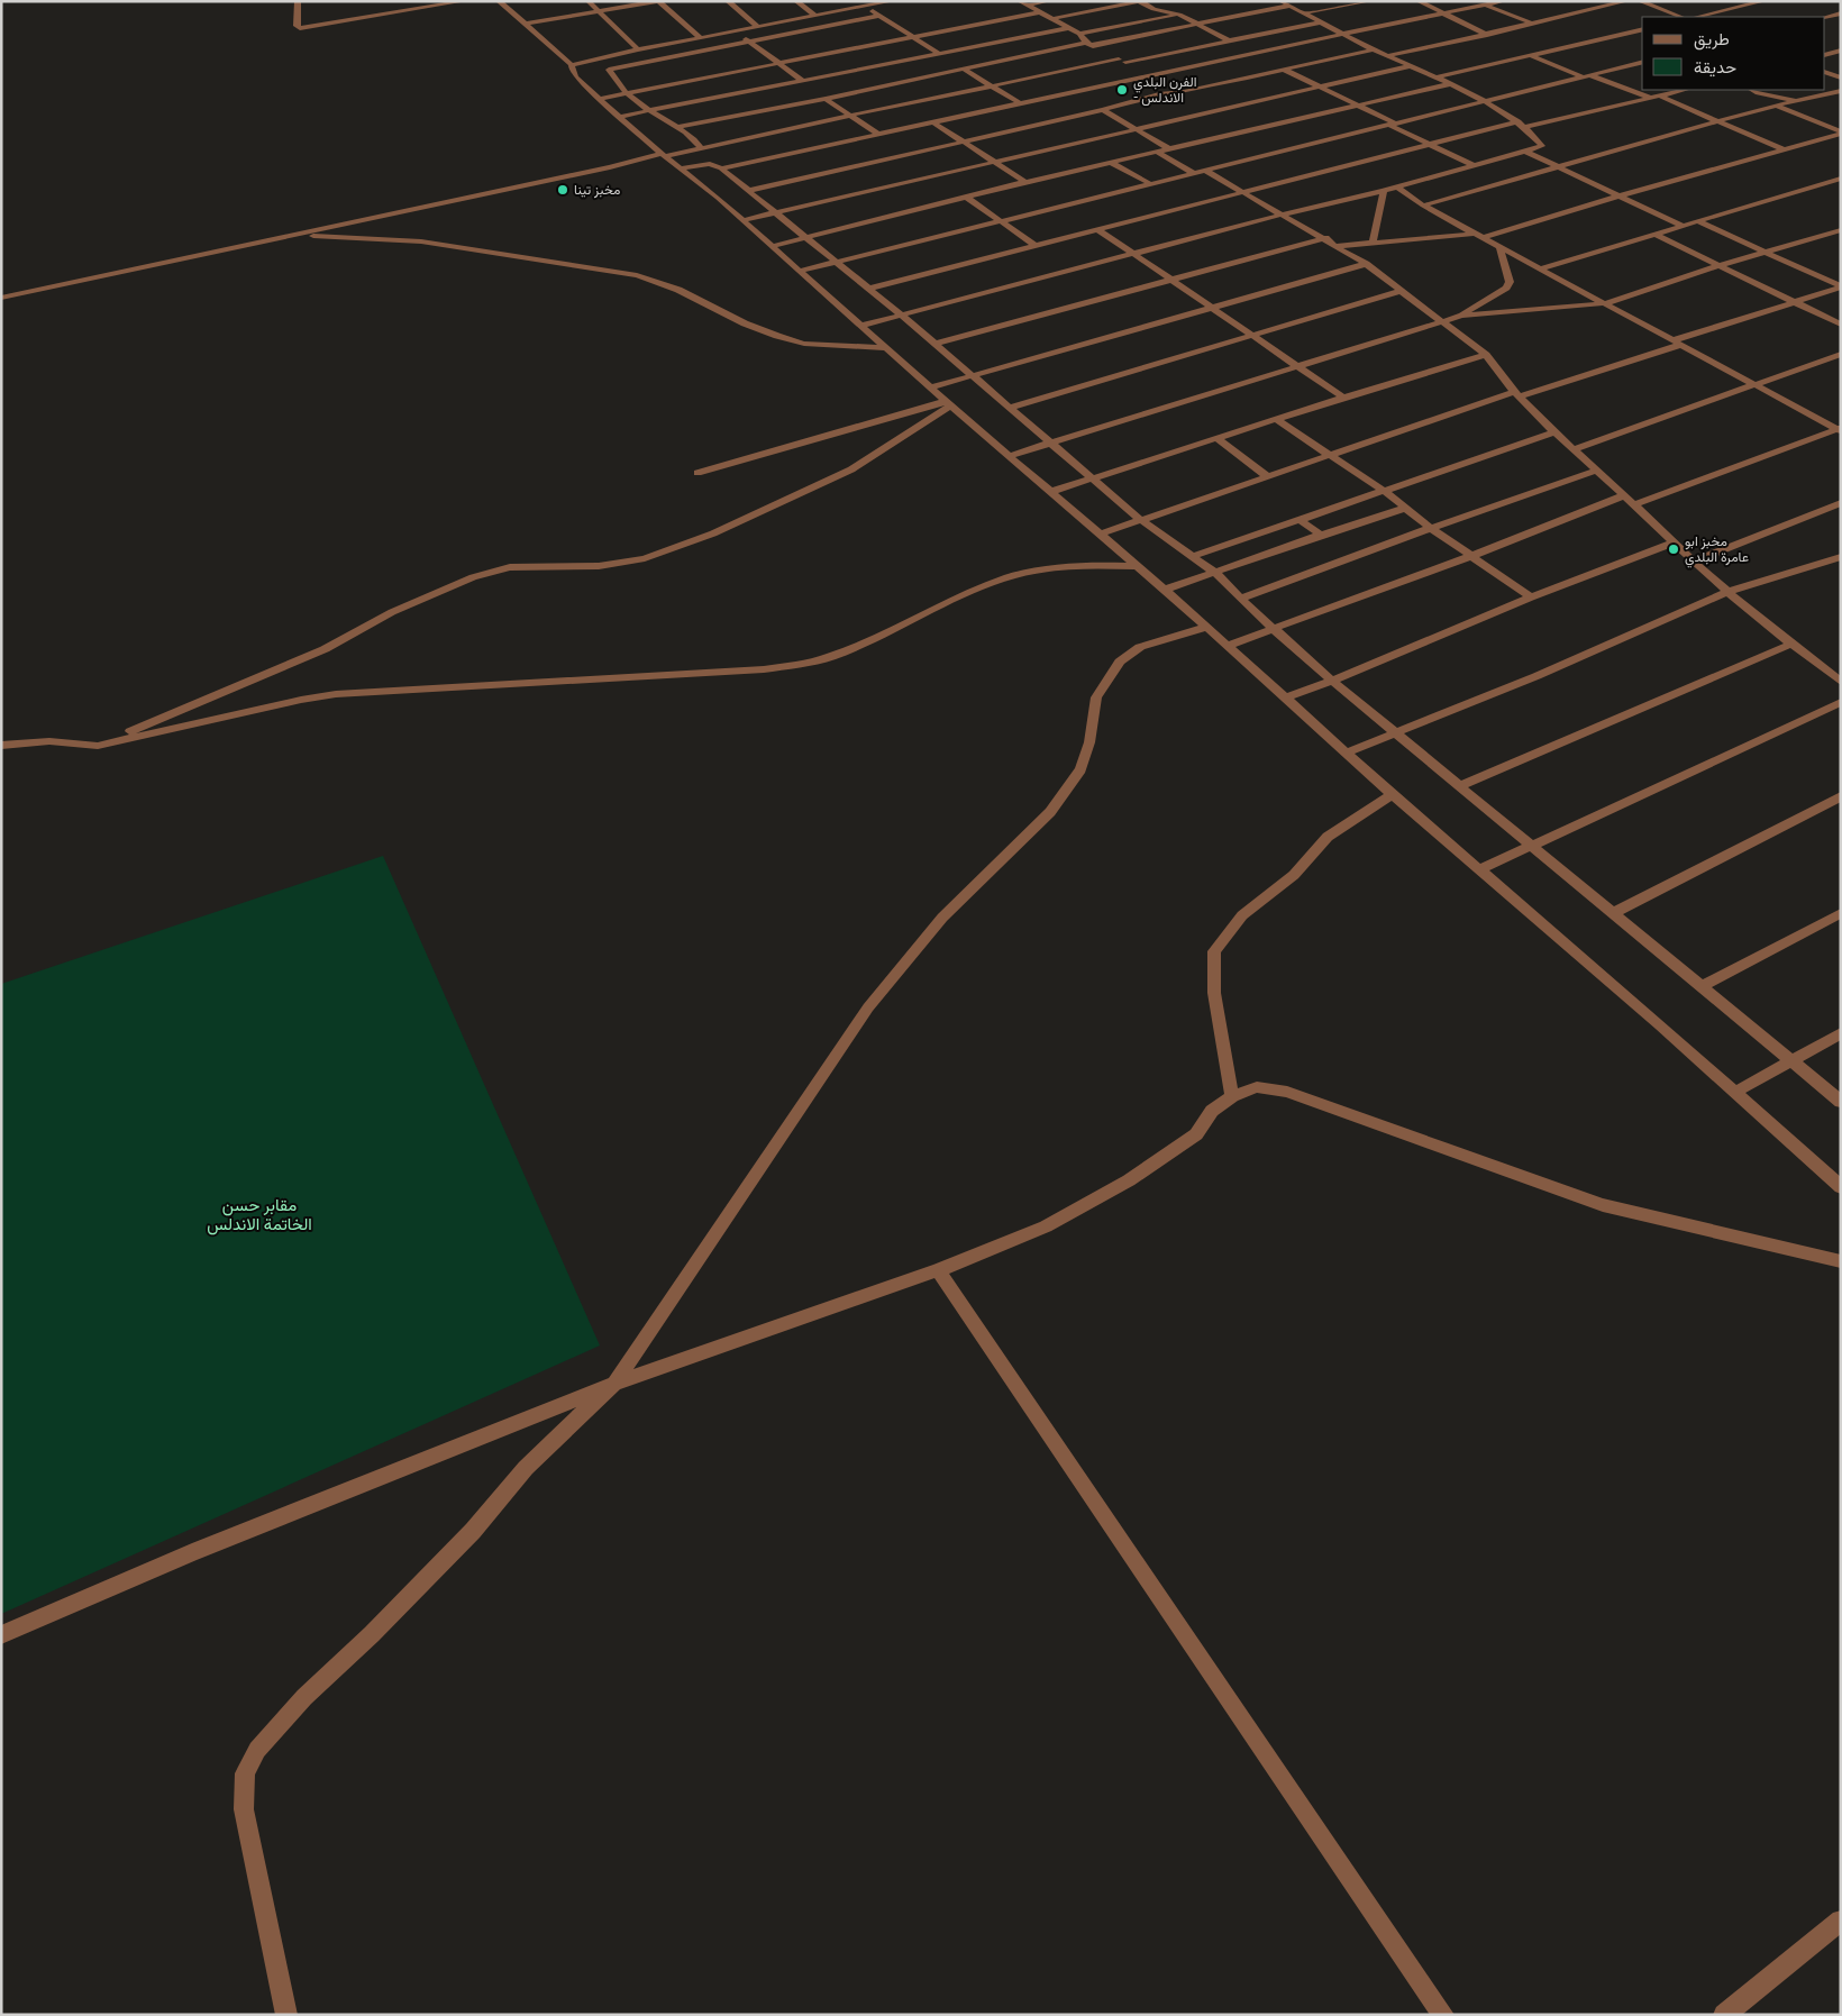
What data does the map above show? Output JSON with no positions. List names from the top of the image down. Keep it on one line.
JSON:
{"parks":["مقابر حسن الخاتمة الاندلس"],"places":["الفرن البلدي - الاندلس","مخبز تينا","مخبز ابو عامرة البلدي"],"legend":["طريق","حديقة"]}
